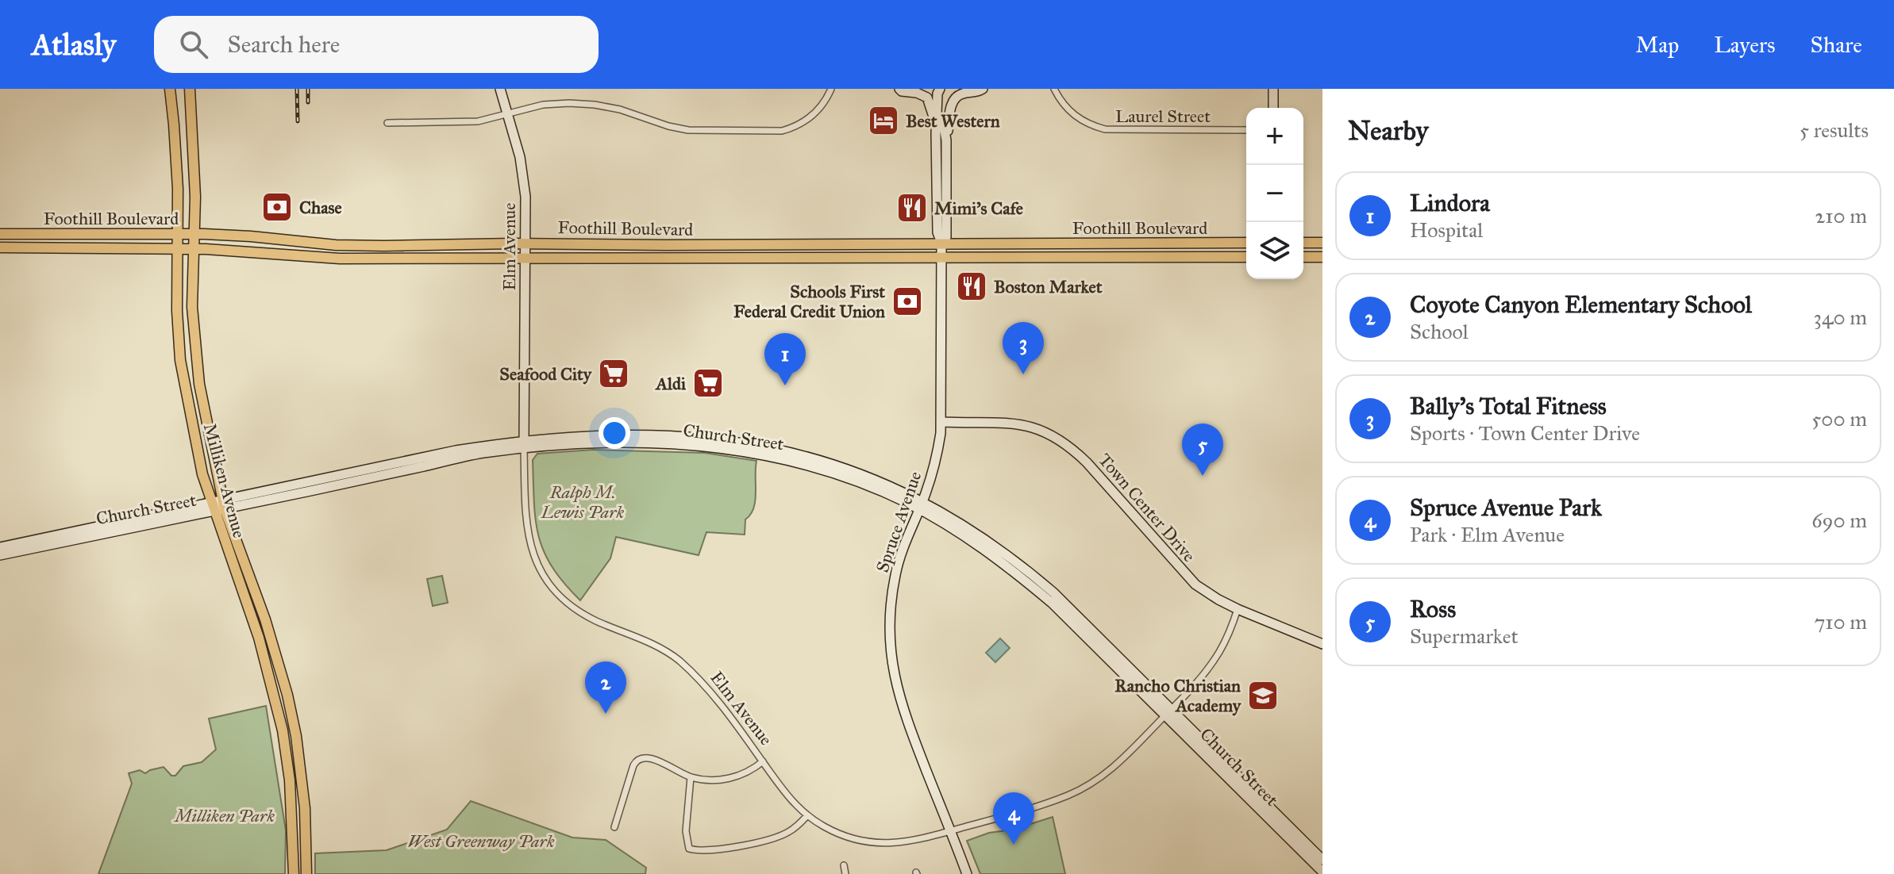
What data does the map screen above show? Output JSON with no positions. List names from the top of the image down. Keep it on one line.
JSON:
{"streets":{"main road":["Foothill Boulevard","Milliken Avenue"],"street":["Laurel Street","Elm Avenue","Church Street","Town Center Drive","Spruce Avenue"]},"crossings":[["Foothill Boulevard","Elm Avenue"],["Foothill Boulevard","Milliken Avenue"],["Foothill Boulevard","Spruce Avenue"],["Elm Avenue","Church Street"],["Elm Avenue","Town Center Drive"],["Elm Avenue","Spruce Avenue"],["Church Street","Milliken Avenue"],["Church Street","Spruce Avenue"],["Town Center Drive","Spruce Avenue"]],"parks":["Ralph M. Lewis Park","Milliken Park","West Greenway Park"],"places":{"hotel":["Best Western"],"bank":["Chase","Schools First Federal Credit Union"],"restaurant":["Mimi's Cafe","Boston Market"],"supermarket":["Seafood City","Aldi"],"school or university":["Rancho Christian Academy"]},"page":{"header":"Atlasly","search":"Search here","nav":["Map","Layers","Share"],"heading":["Nearby","5 results"],"map_buttons":["+","−"],"list":[{"mark":"1","name":"Lindora","note":"Hospital","value":"210 m"},{"mark":"2","name":"Coyote Canyon Elementary School","note":"School","value":"340 m"},{"mark":"3","name":"Bally's Total Fitness","note":"Sports · Town Center Drive","value":"500 m"},{"mark":"4","name":"Spruce Avenue Park","note":"Park · Elm Avenue","value":"690 m"},{"mark":"5","name":"Ross","note":"Supermarket","value":"710 m"}],"pins":["3","1","5","2","4"]}}
